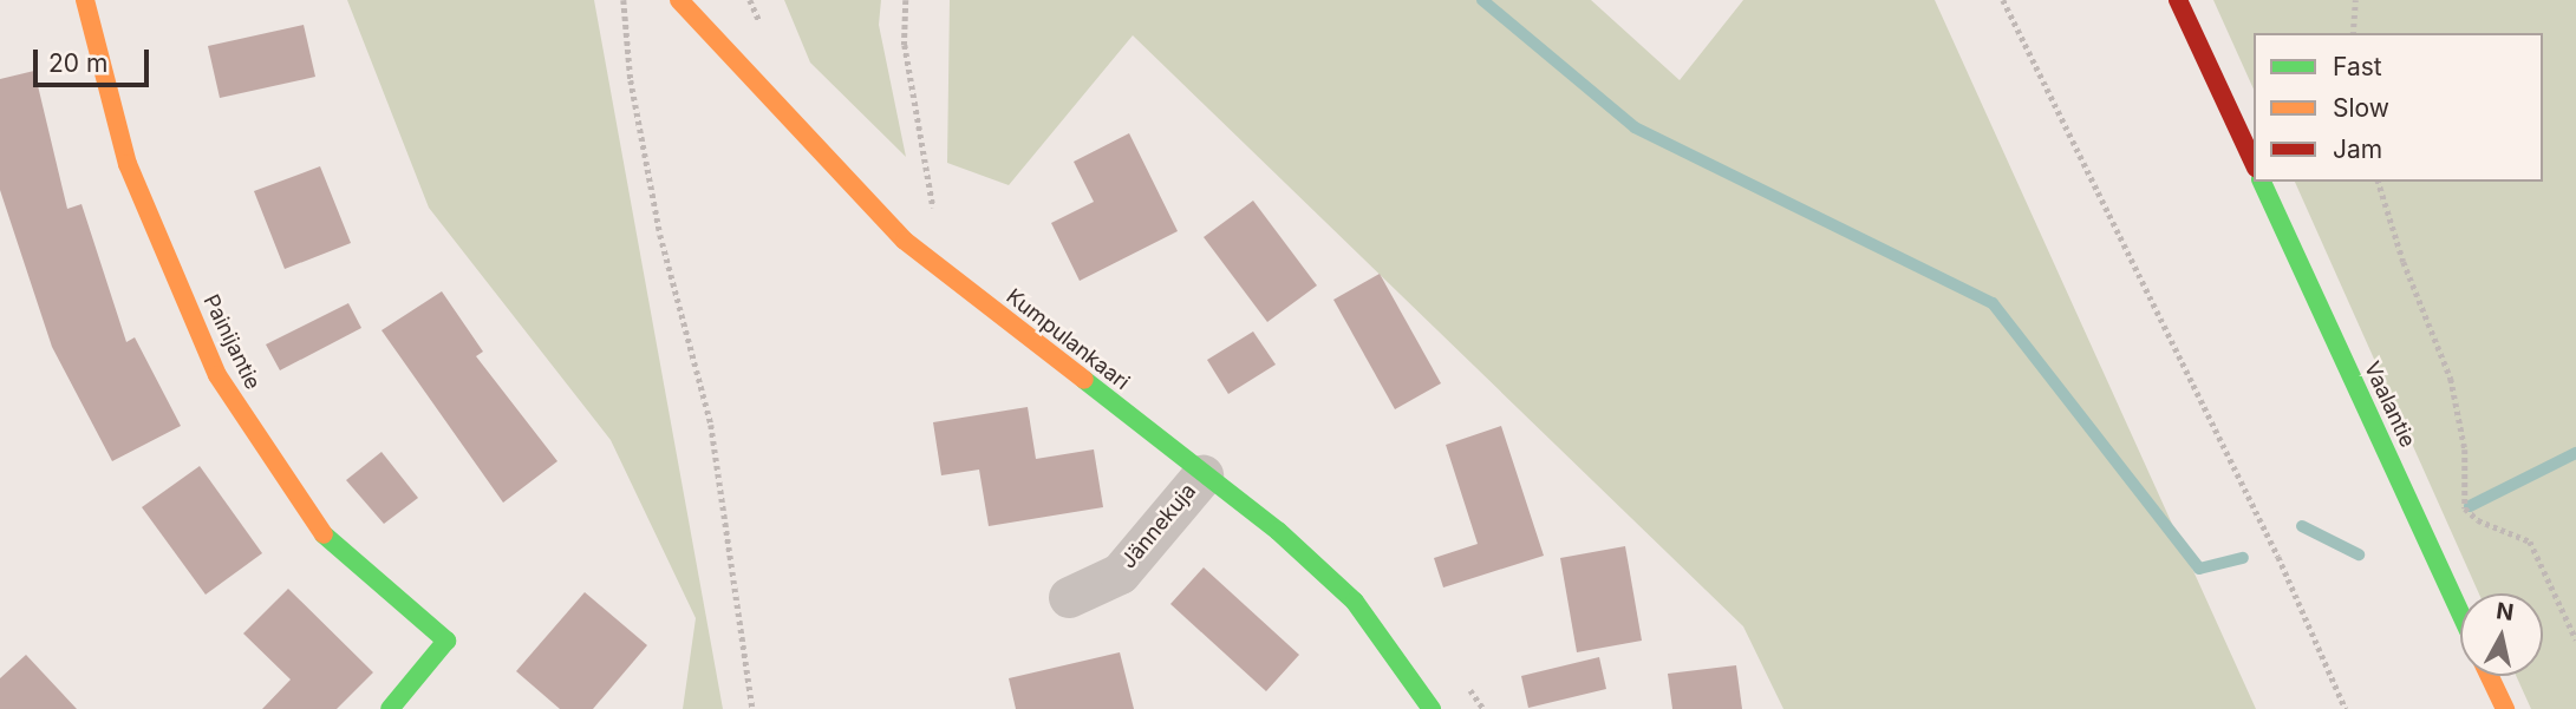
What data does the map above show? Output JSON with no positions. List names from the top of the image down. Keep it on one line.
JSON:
{"streets":{"street":["Kumpulankaari","Painijantie","Vaalantie","Jännekuja"]},"crossings":[["Kumpulankaari","Jännekuja"]],"legend":["Fast","Slow","Jam"],"scale_bar":"20 m","north":"top"}
